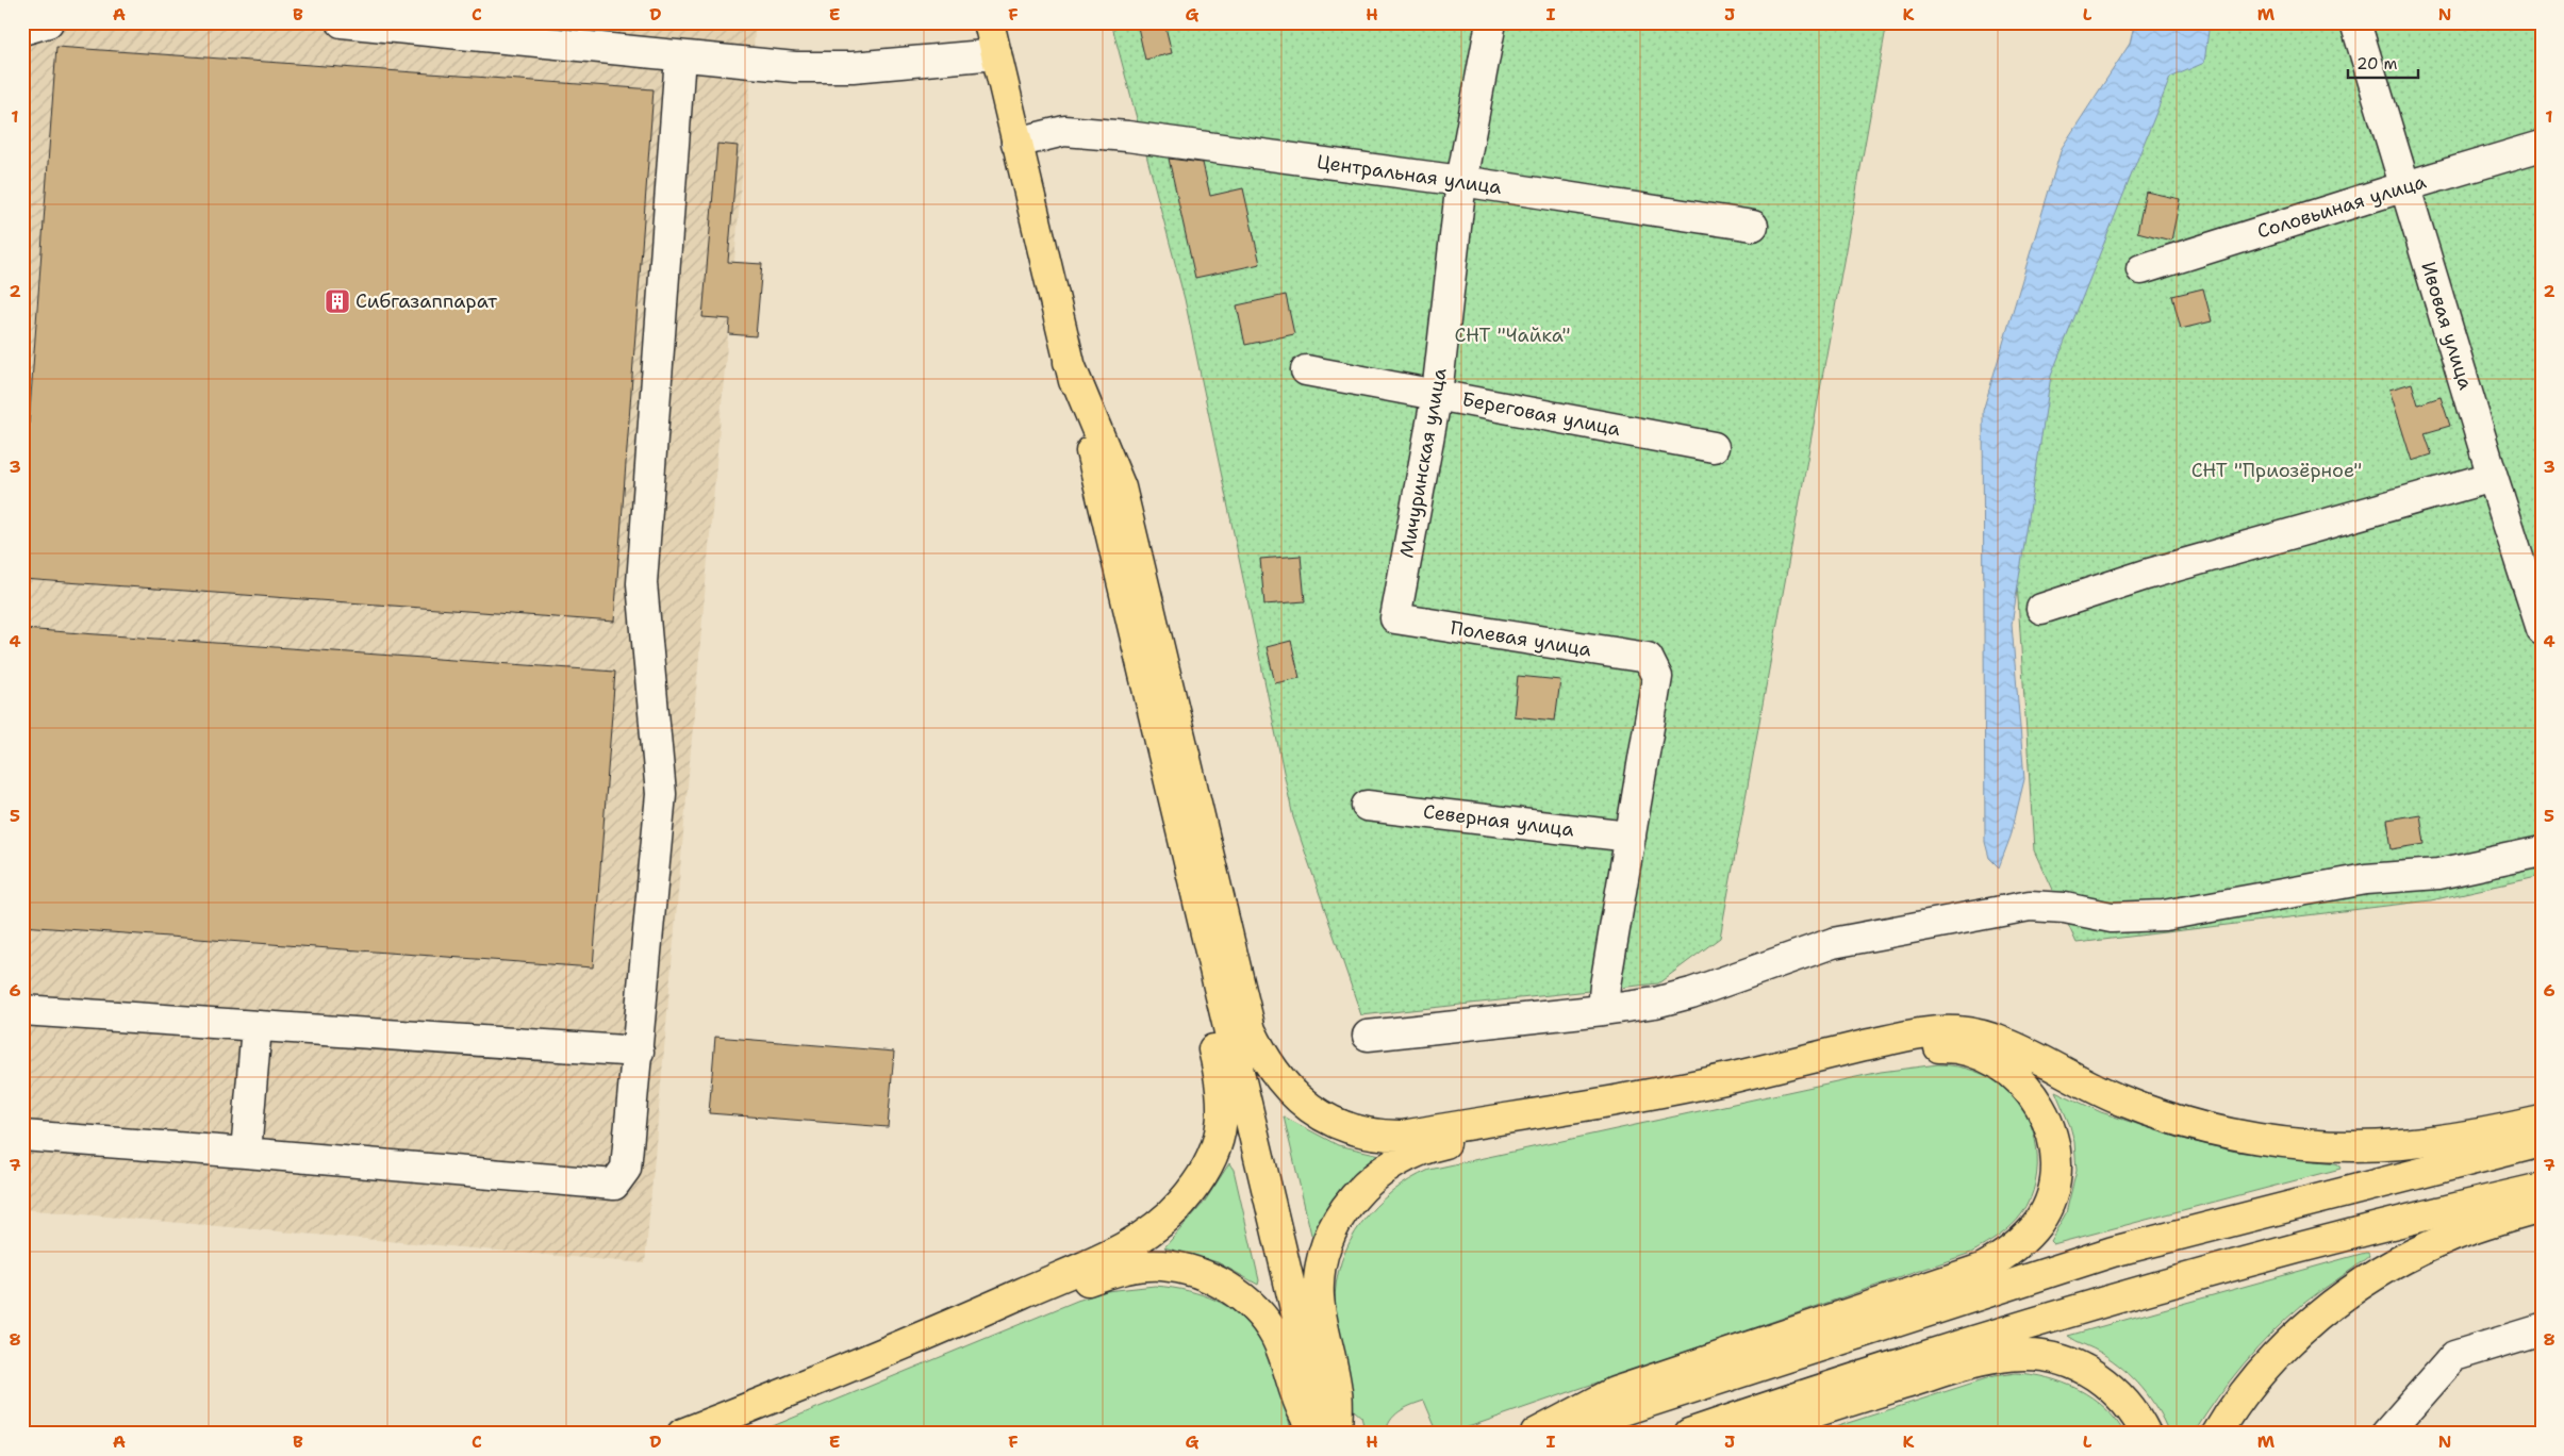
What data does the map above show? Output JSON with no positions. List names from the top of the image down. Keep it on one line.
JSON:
{"streets":{"street":["Центральная улица","Соловьиная улица","Ивовая улица","Береговая улица","Мичуринская улица","Полевая улица","Северная улица"]},"crossings":[["Центральная улица","Мичуринская улица"],["Соловьиная улица","Ивовая улица"],["Береговая улица","Мичуринская улица"],["Мичуринская улица","Полевая улица"],["Полевая улица","Северная улица"]],"parks":["СНТ \"Чайка\"","СНТ \"Приозёрное\""],"places":{"building":["Сибгазаппарат"]},"scale_bar":"20 m","grid":{"columns":["A","B","C","D","E","F","G","H","I","J","K","L","M","N"],"rows":["1","2","3","4","5","6","7","8"]}}
